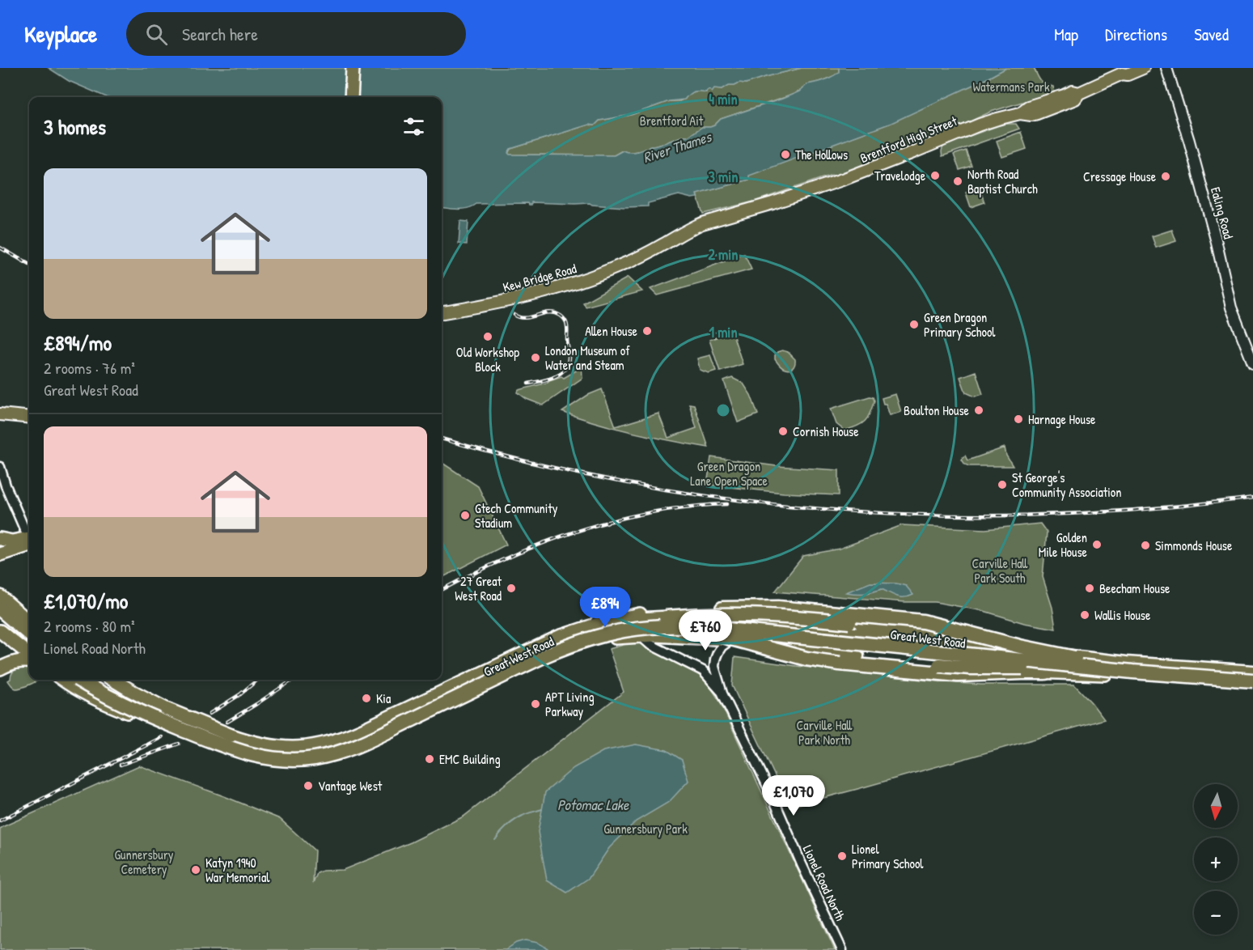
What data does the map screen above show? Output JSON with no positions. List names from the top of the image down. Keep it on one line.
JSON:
{"streets":{"highway":["Great West Road"],"main road":["Brentford High Street","Ealing Road","Kew Bridge Road"],"street":["Lionel Road North"]},"crossings":[["Brentford High Street","Kew Bridge Road"],["Great West Road","Lionel Road North"]],"water":["River Thames","Potomac Lake"],"parks":["Watermans Park","Brentford Ait","Green Dragon Lane Open Space","Carville Hall Park South","Carville Hall Park North","Gunnersbury Park","Gunnersbury Cemetery"],"places":["The Hollows","Travelodge","Cressage House","North Road Baptist Church","Green Dragon Primary School","Allen House","Old Workshop Block","London Museum of Water and Steam","Boulton House","Harnage House","Cornish House","St George's Community Association","Gtech Community Stadium","Golden Mile House","Simmonds House","27 Great West Road","Beecham House","Wallis House","Kia","APT Living Parkway","EMC Building","Vantage West","Lionel Primary School","Katyn 1940 War Memorial"],"north":"bottom","page":{"header":"Keyplace","search":"Search here","nav":["Map","Directions","Saved"],"heading":"3 homes","list":[{"name":"£894/mo","note":"2 rooms · 76 m² · Great West Road"},{"name":"£1,070/mo","note":"2 rooms · 80 m² · Lionel Road North"}],"price":["£894","£760","£1,070"],"map_buttons":["+","−"]},"rings":["4 min","3 min","2 min","1 min"]}
